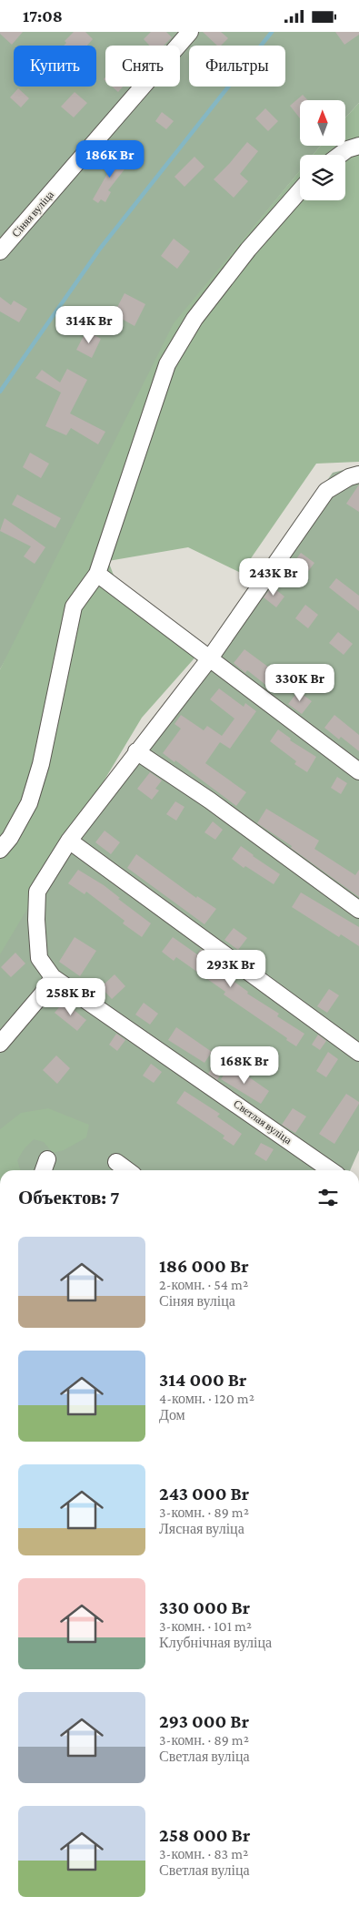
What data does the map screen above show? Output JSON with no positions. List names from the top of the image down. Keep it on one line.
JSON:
{"streets":{"street":["Сіняя вуліца","Светлая вуліца"]},"north":"top","page":{"status":"17:08","chip":["Купить","Снять","Фильтры"],"price":["186K Br","314K Br","243K Br","330K Br","293K Br","258K Br","168K Br"],"heading":"Объектов: 7","list":[{"name":"186 000 Br","note":"2-комн. · 54 m² · Сіняя вуліца"},{"name":"314 000 Br","note":"4-комн. · 120 m² · Дом"},{"name":"243 000 Br","note":"3-комн. · 89 m² · Лясная вуліца"},{"name":"330 000 Br","note":"3-комн. · 101 m² · Клубнічная вуліца"},{"name":"293 000 Br","note":"3-комн. · 89 m² · Светлая вуліца"},{"name":"258 000 Br","note":"3-комн. · 83 m² · Светлая вуліца"}]}}
